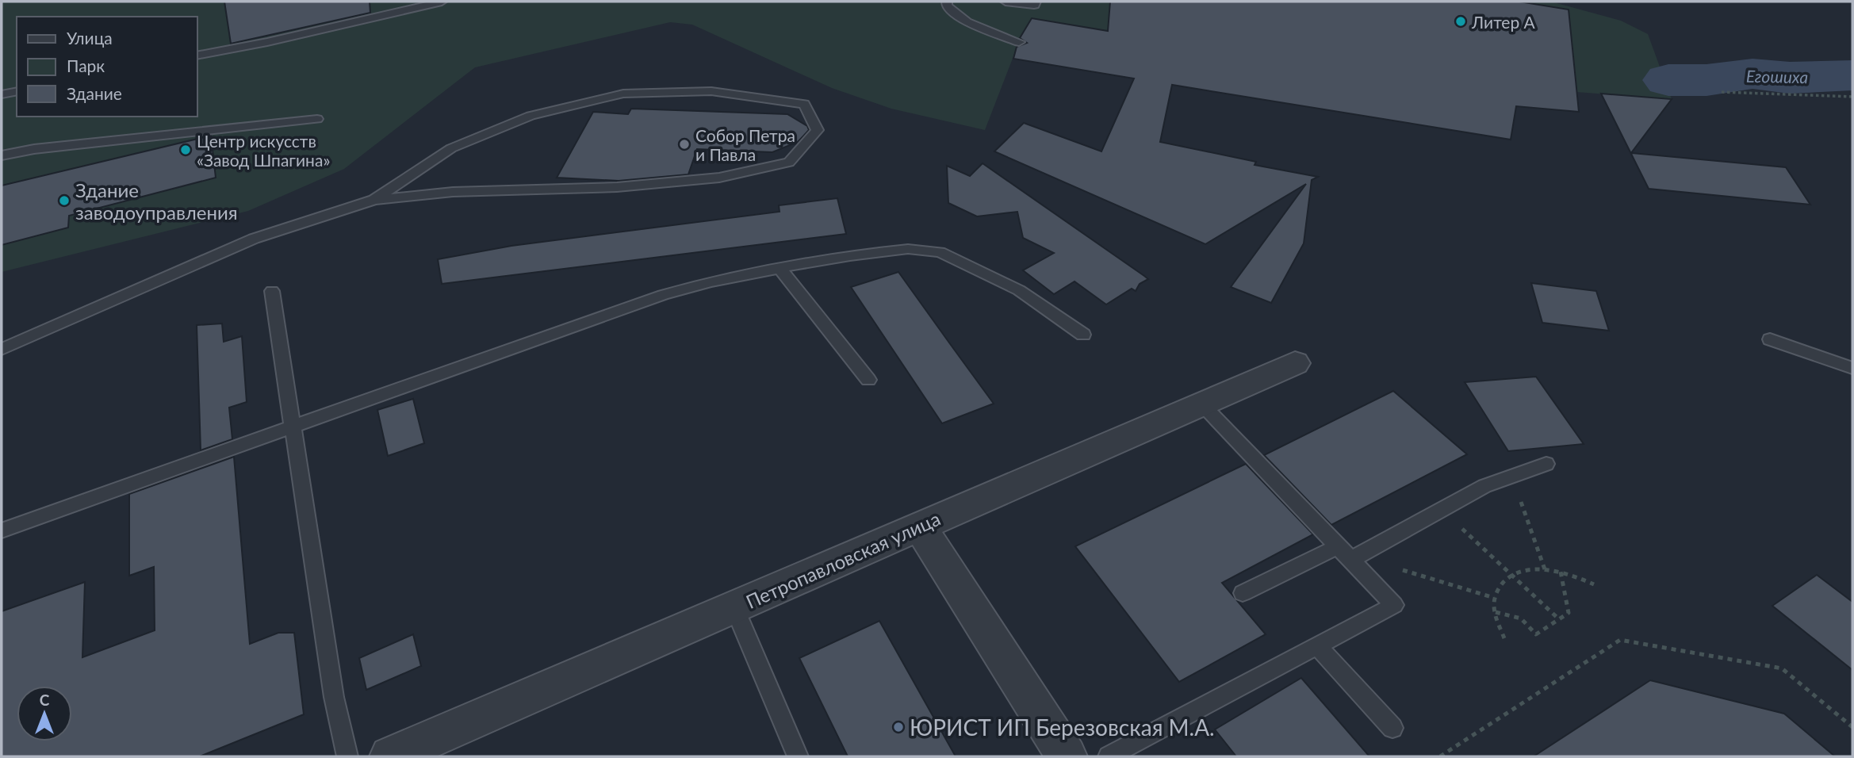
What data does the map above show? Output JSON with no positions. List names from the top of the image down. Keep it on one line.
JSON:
{"streets":{"street":["Петропавловская улица"]},"water":["Егошиха"],"places":["Литер А","Собор Петра и Павла","Центр искусств «Завод Шпагина»","Здание заводоуправления","ЮРИСТ ИП Березовская М.А."],"legend":["Улица","Парк","Здание"],"north":"top"}
